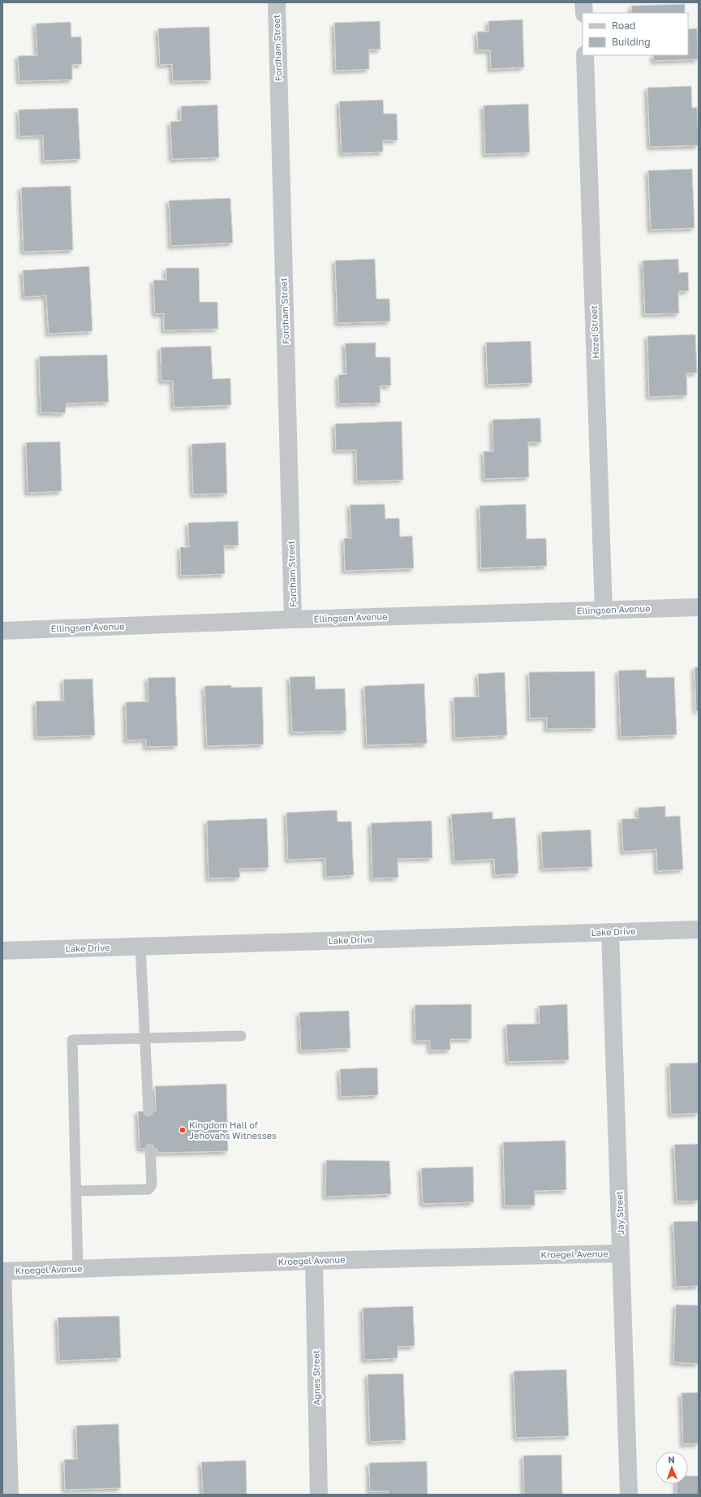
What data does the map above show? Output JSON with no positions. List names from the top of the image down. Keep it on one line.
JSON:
{"streets":{"street":["Fordham Street","Hazel Street","Ellingsen Avenue","Lake Drive","Jay Street","Kroegel Avenue","Agnes Street"]},"crossings":[["Fordham Street","Ellingsen Avenue"],["Hazel Street","Ellingsen Avenue"],["Lake Drive","Jay Street"],["Jay Street","Kroegel Avenue"],["Kroegel Avenue","Agnes Street"]],"places":["Kingdom Hall of Jehovahs Witnesses"],"legend":["Road","Building"],"north":"top"}
